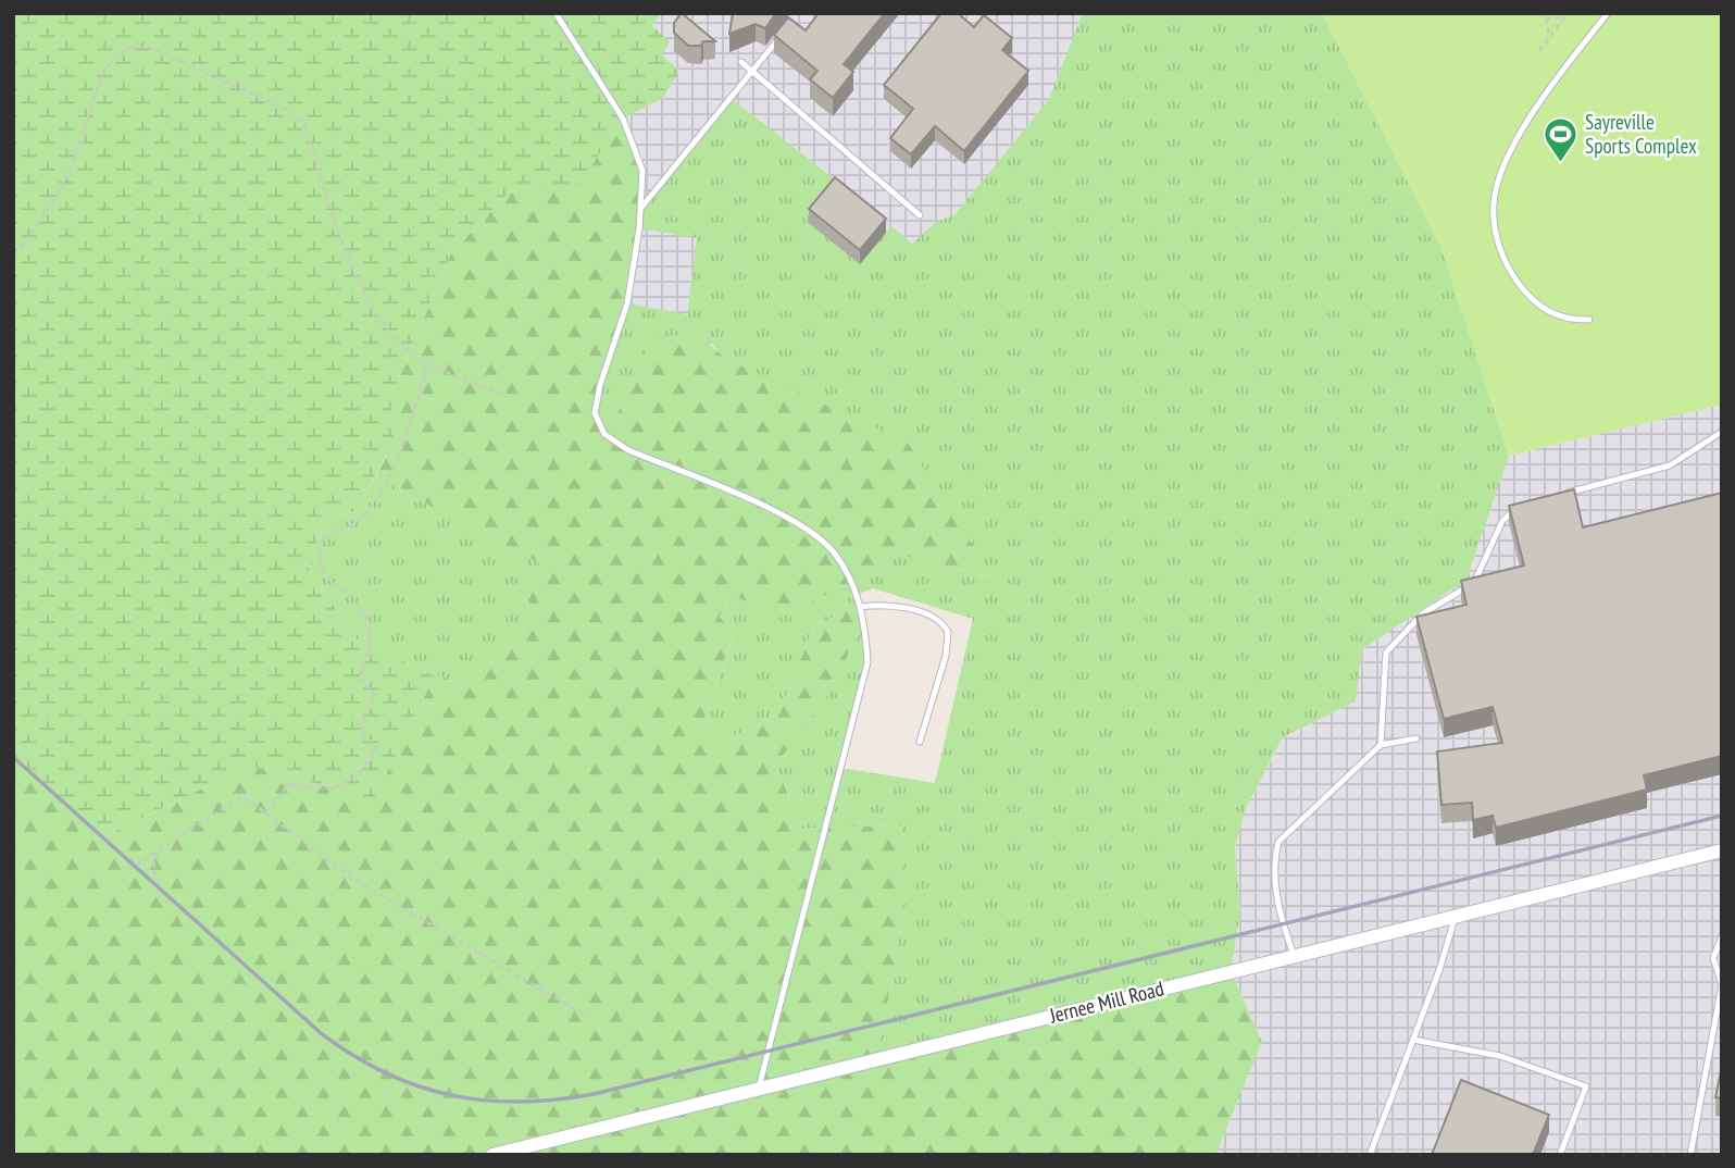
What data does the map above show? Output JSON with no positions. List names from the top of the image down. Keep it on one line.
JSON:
{"streets":{"street":["Jernee Mill Road"]},"places":{"sports":["Sayreville Sports Complex"]}}
